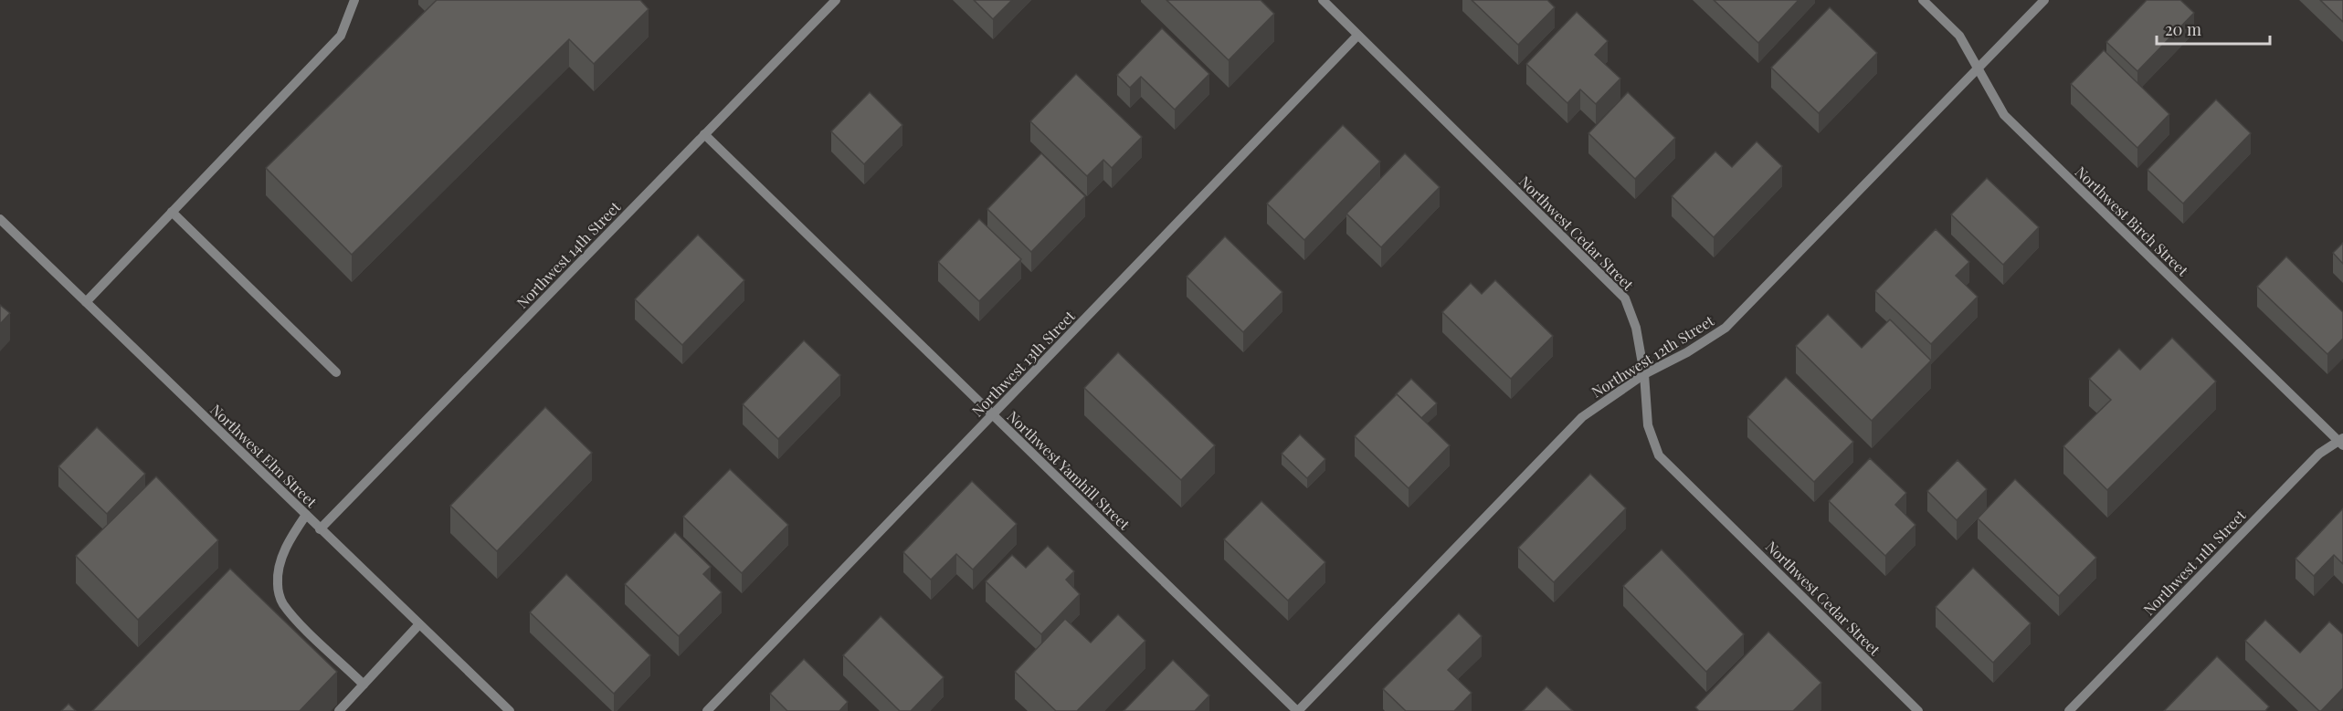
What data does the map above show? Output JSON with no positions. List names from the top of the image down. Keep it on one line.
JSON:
{"streets":{"street":["Northwest Birch Street","Northwest Cedar Street","Northwest 14th Street","Northwest 12th Street","Northwest 13th Street","Northwest Elm Street","Northwest Yamhill Street","Northwest 11th Street"]},"crossings":[["Northwest Birch Street","Northwest 12th Street"],["Northwest Birch Street","Northwest 11th Street"],["Northwest Cedar Street","Northwest 12th Street"],["Northwest Cedar Street","Northwest 13th Street"],["Northwest 14th Street","Northwest Elm Street"],["Northwest 14th Street","Northwest Yamhill Street"],["Northwest 12th Street","Northwest Yamhill Street"],["Northwest 13th Street","Northwest Yamhill Street"]],"scale_bar":"20 m"}
